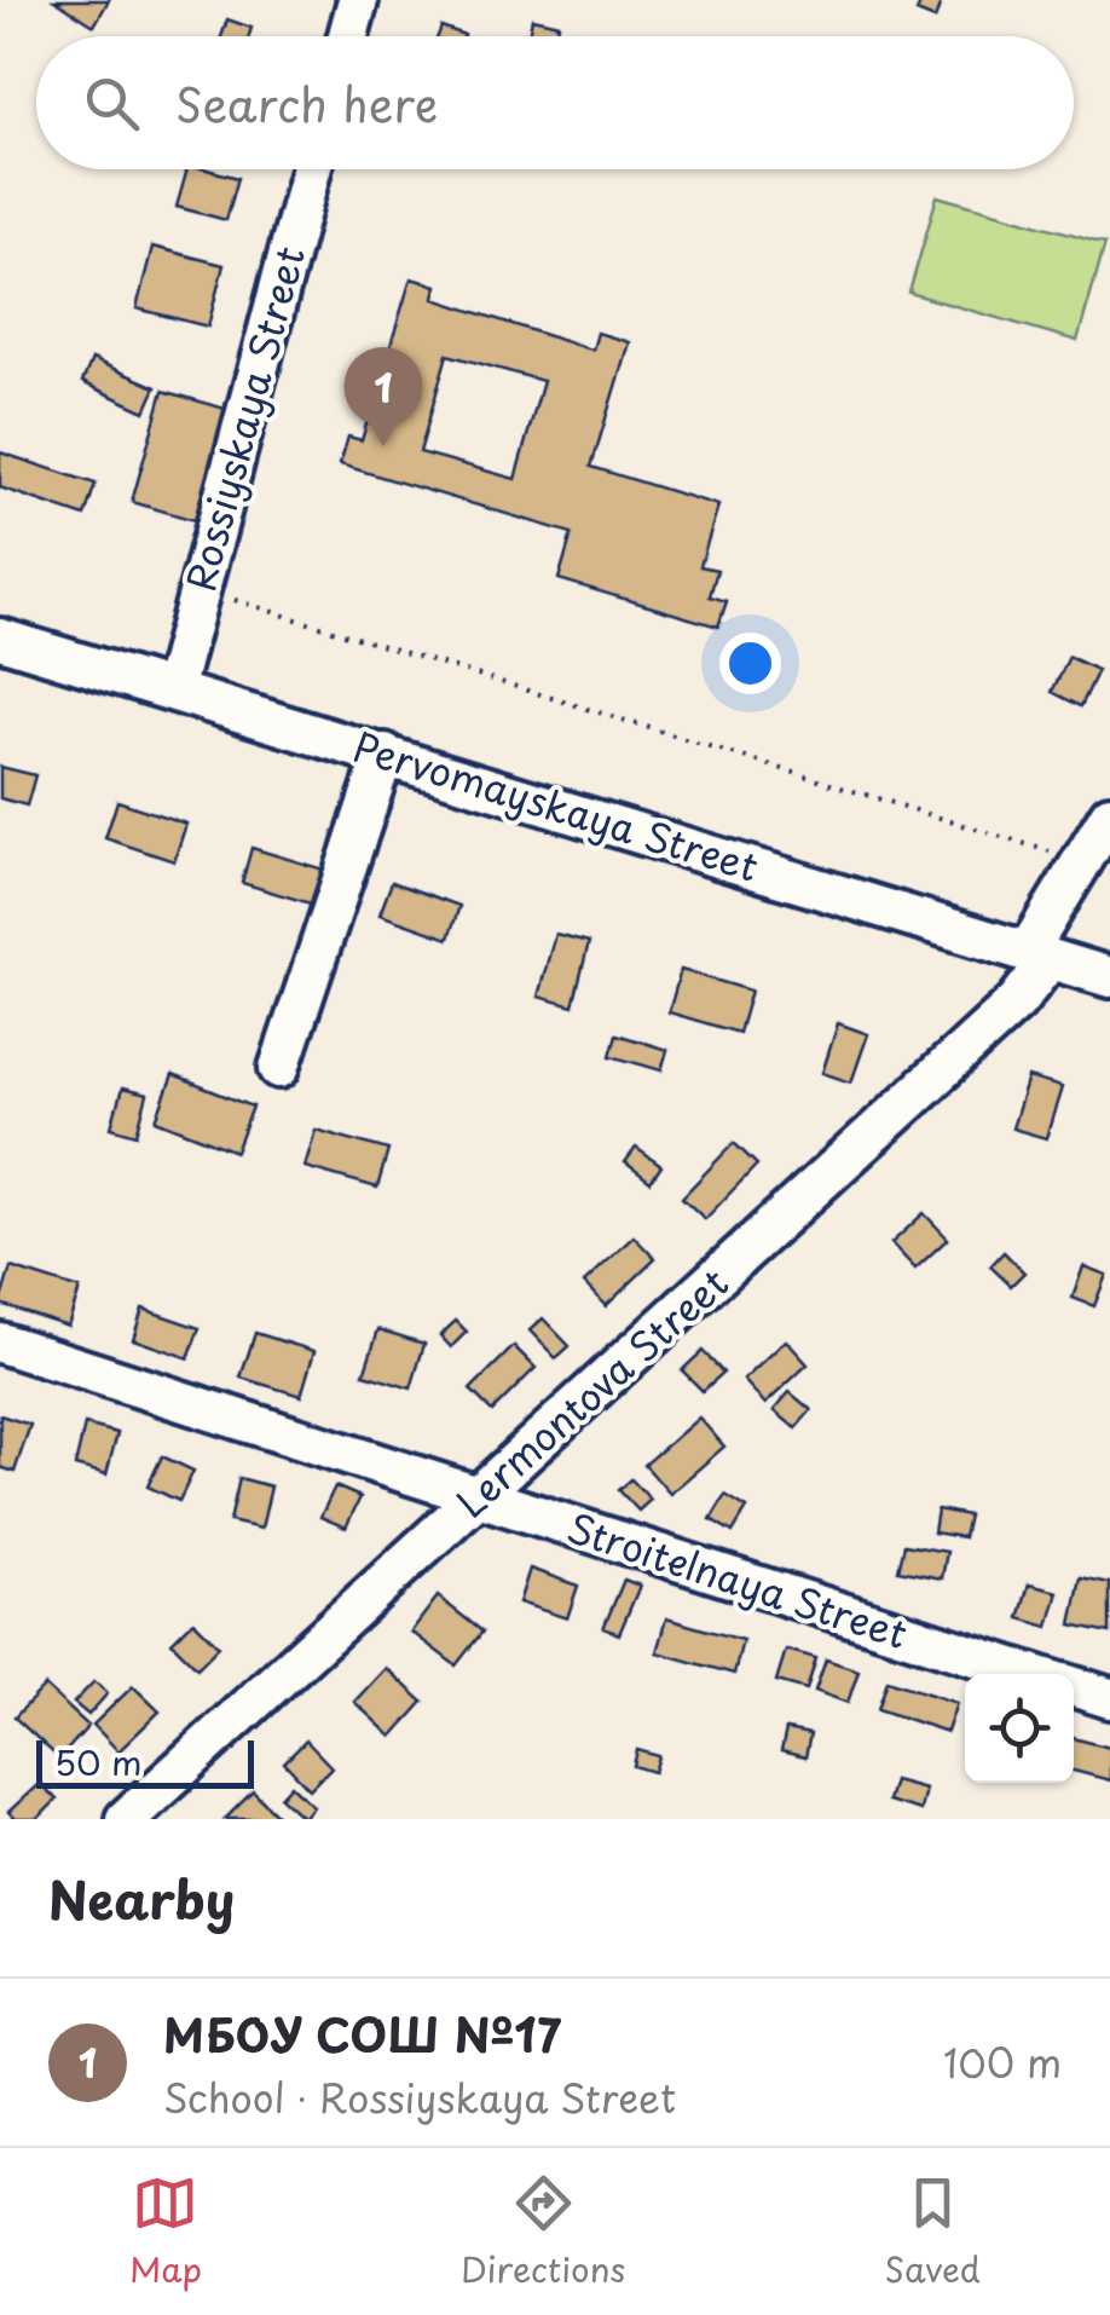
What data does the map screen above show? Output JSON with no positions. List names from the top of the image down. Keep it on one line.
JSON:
{"streets":{"street":["Rossiyskaya Street","Pervomayskaya Street","Lermontova Street","Stroitelnaya Street"]},"crossings":[["Rossiyskaya Street","Pervomayskaya Street"],["Pervomayskaya Street","Lermontova Street"],["Lermontova Street","Stroitelnaya Street"]],"scale_bar":"50 m","page":{"search":"Search here","pins":"1","scale":"50 m","heading":"Nearby","list":[{"mark":"1","name":"МБОУ СОШ №17","note":"School · Rossiyskaya Street","value":"100 m"}],"nav":["Map","Directions","Saved"]}}
